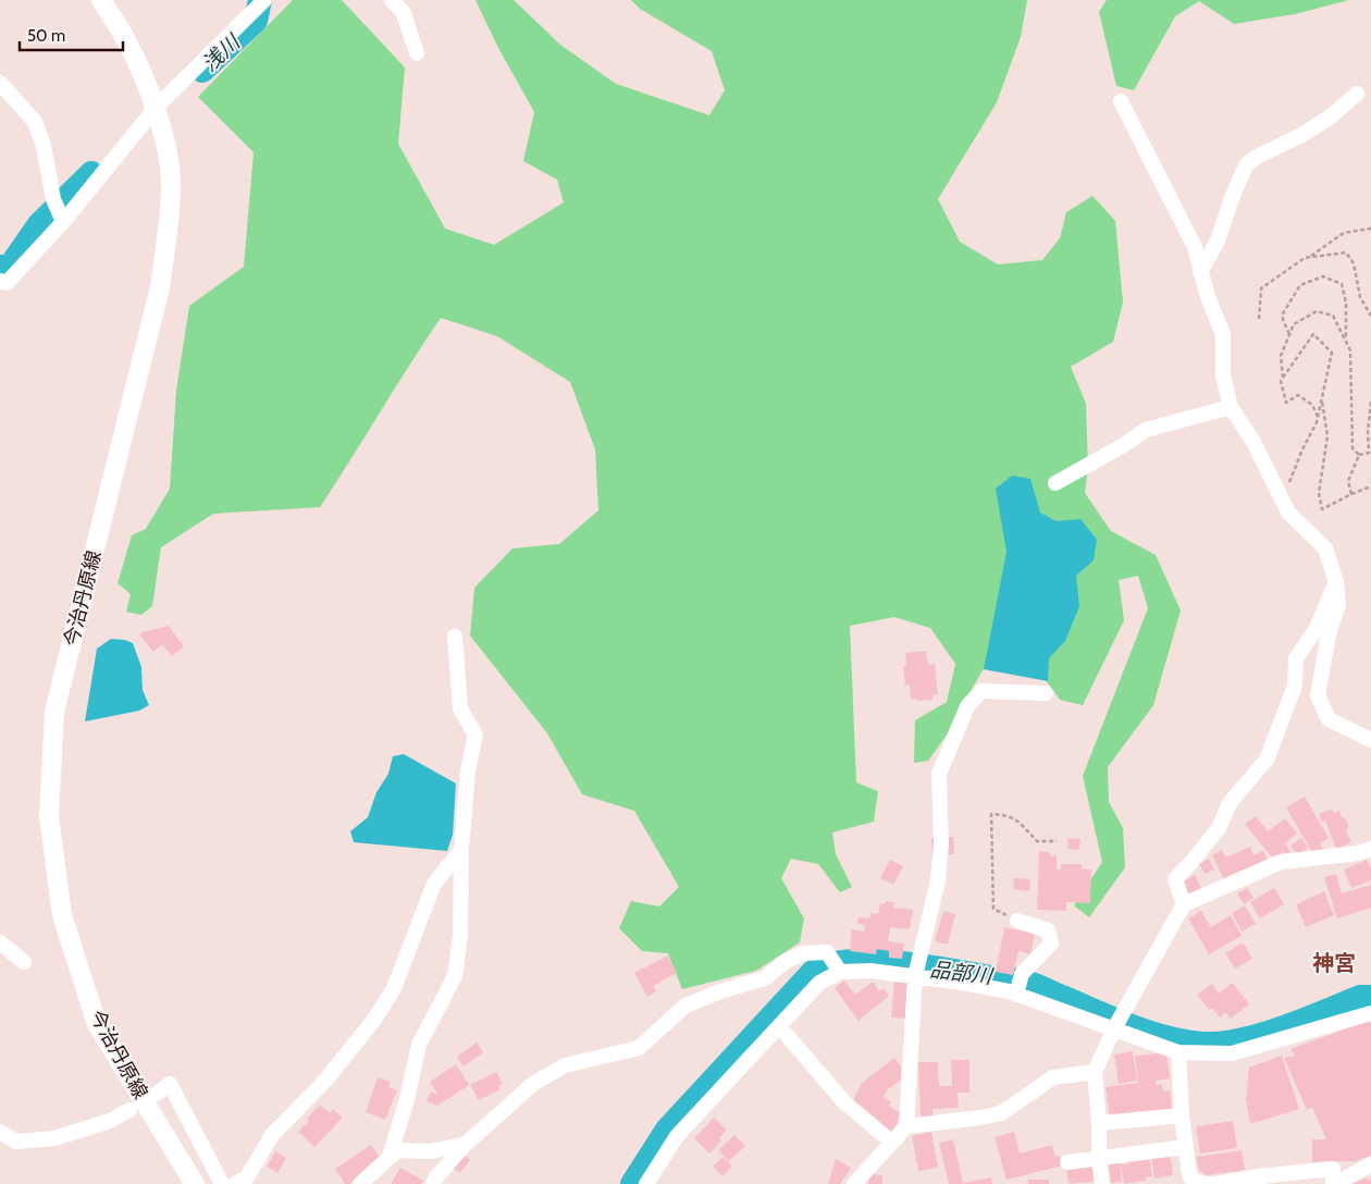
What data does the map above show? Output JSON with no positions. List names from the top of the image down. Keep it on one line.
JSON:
{"streets":{"main road":["今治丹原線"]},"districts":["神宮"],"water":["浅川","品部川"],"scale_bar":"50 m"}
